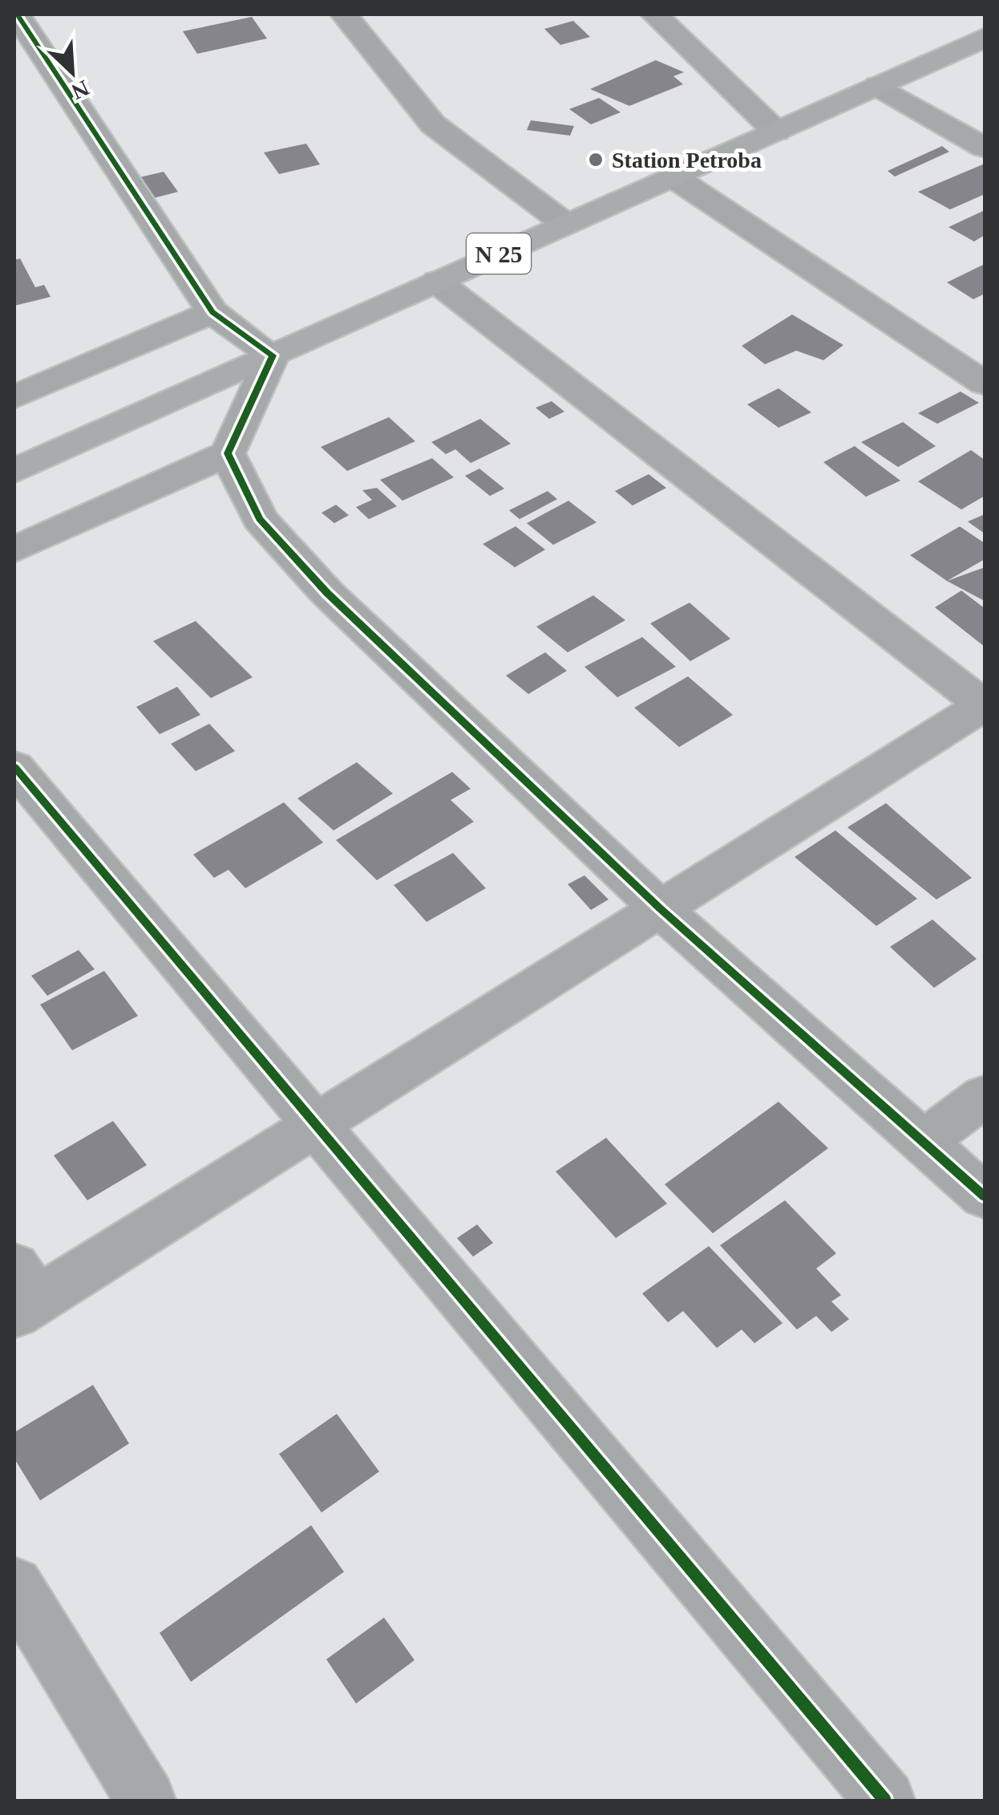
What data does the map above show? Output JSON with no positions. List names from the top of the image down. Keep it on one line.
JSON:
{"streets":{"main road":["N 25"]},"places":["Station Petroba"],"north":"bottom right"}
